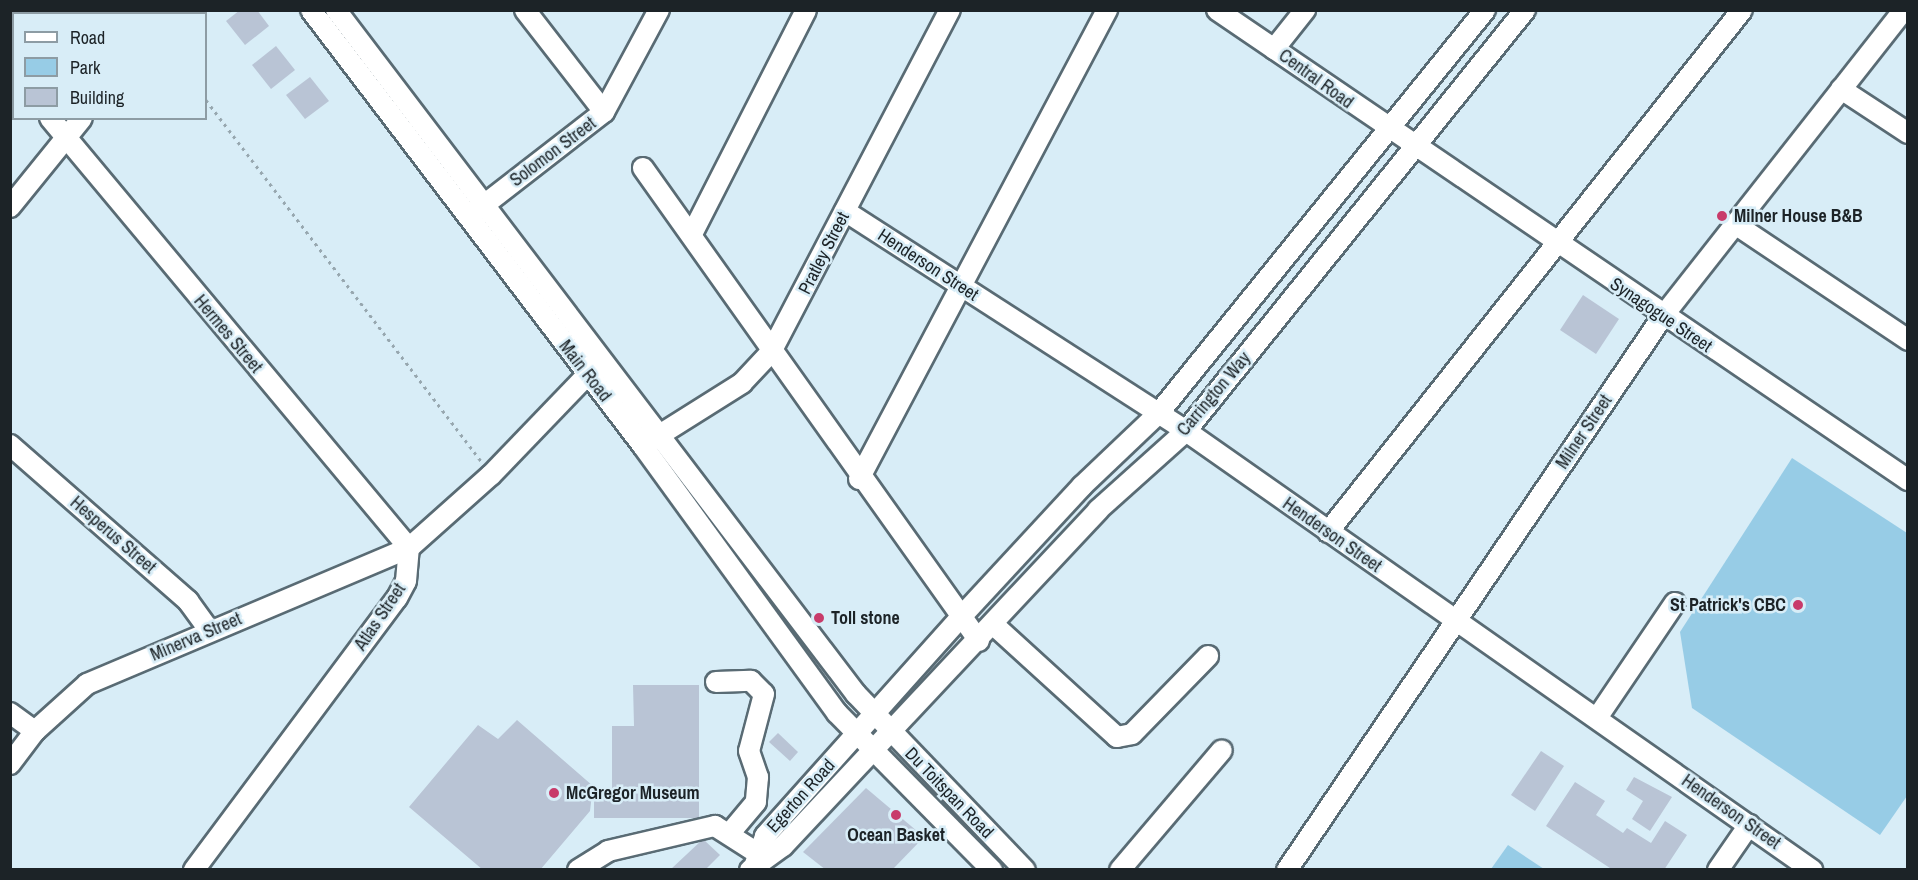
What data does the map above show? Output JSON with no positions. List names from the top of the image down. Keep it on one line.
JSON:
{"streets":{"street":["Central Road","Solomon Street","Pratley Street","Henderson Street","Synagogue Street","Hermes Street","Main Road","Carrington Way","Milner Street","Hesperus Street","Atlas Street","Minerva Street","Du Toitspan Road","Egerton Road"]},"crossings":[["Central Road","Synagogue Street"],["Central Road","Carrington Way"],["Solomon Street","Main Road"],["Pratley Street","Henderson Street"],["Pratley Street","Main Road"],["Henderson Street","Carrington Way"],["Henderson Street","Milner Street"],["Synagogue Street","Carrington Way"],["Synagogue Street","Milner Street"],["Hermes Street","Atlas Street"],["Hermes Street","Minerva Street"],["Main Road","Carrington Way"],["Main Road","Du Toitspan Road"],["Main Road","Egerton Road"],["Carrington Way","Du Toitspan Road"],["Carrington Way","Egerton Road"],["Hesperus Street","Minerva Street"],["Atlas Street","Minerva Street"],["Du Toitspan Road","Egerton Road"]],"places":["Milner House B&B","St Patrick's CBC","Toll stone","McGregor Museum","Ocean Basket"],"legend":["Road","Park","Building"]}
